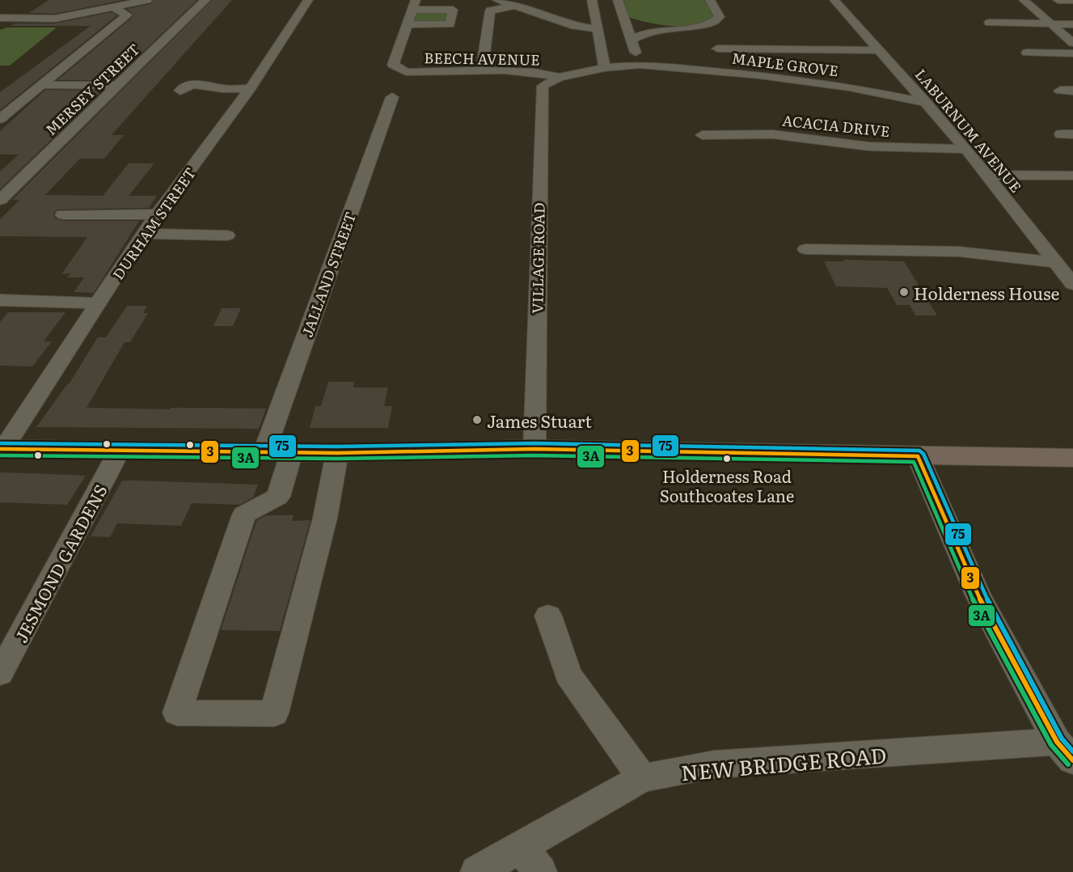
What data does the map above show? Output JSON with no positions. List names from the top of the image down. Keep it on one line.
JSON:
{"streets":{"street":["BEECH AVENUE","MAPLE GROVE","MERSEY STREET","ACACIA DRIVE","LABURNUM AVENUE","DURHAM STREET","VILLAGE ROAD","JALLAND STREET","JESMOND GARDENS","NEW BRIDGE ROAD"]},"crossings":[["BEECH AVENUE","MAPLE GROVE"],["BEECH AVENUE","VILLAGE ROAD"],["MAPLE GROVE","LABURNUM AVENUE"],["ACACIA DRIVE","LABURNUM AVENUE"]],"places":["Holderness House","James Stuart","Holderness Road Southcoates Lane"],"lines":["transit line 75","transit line 3","transit line 3A"]}
